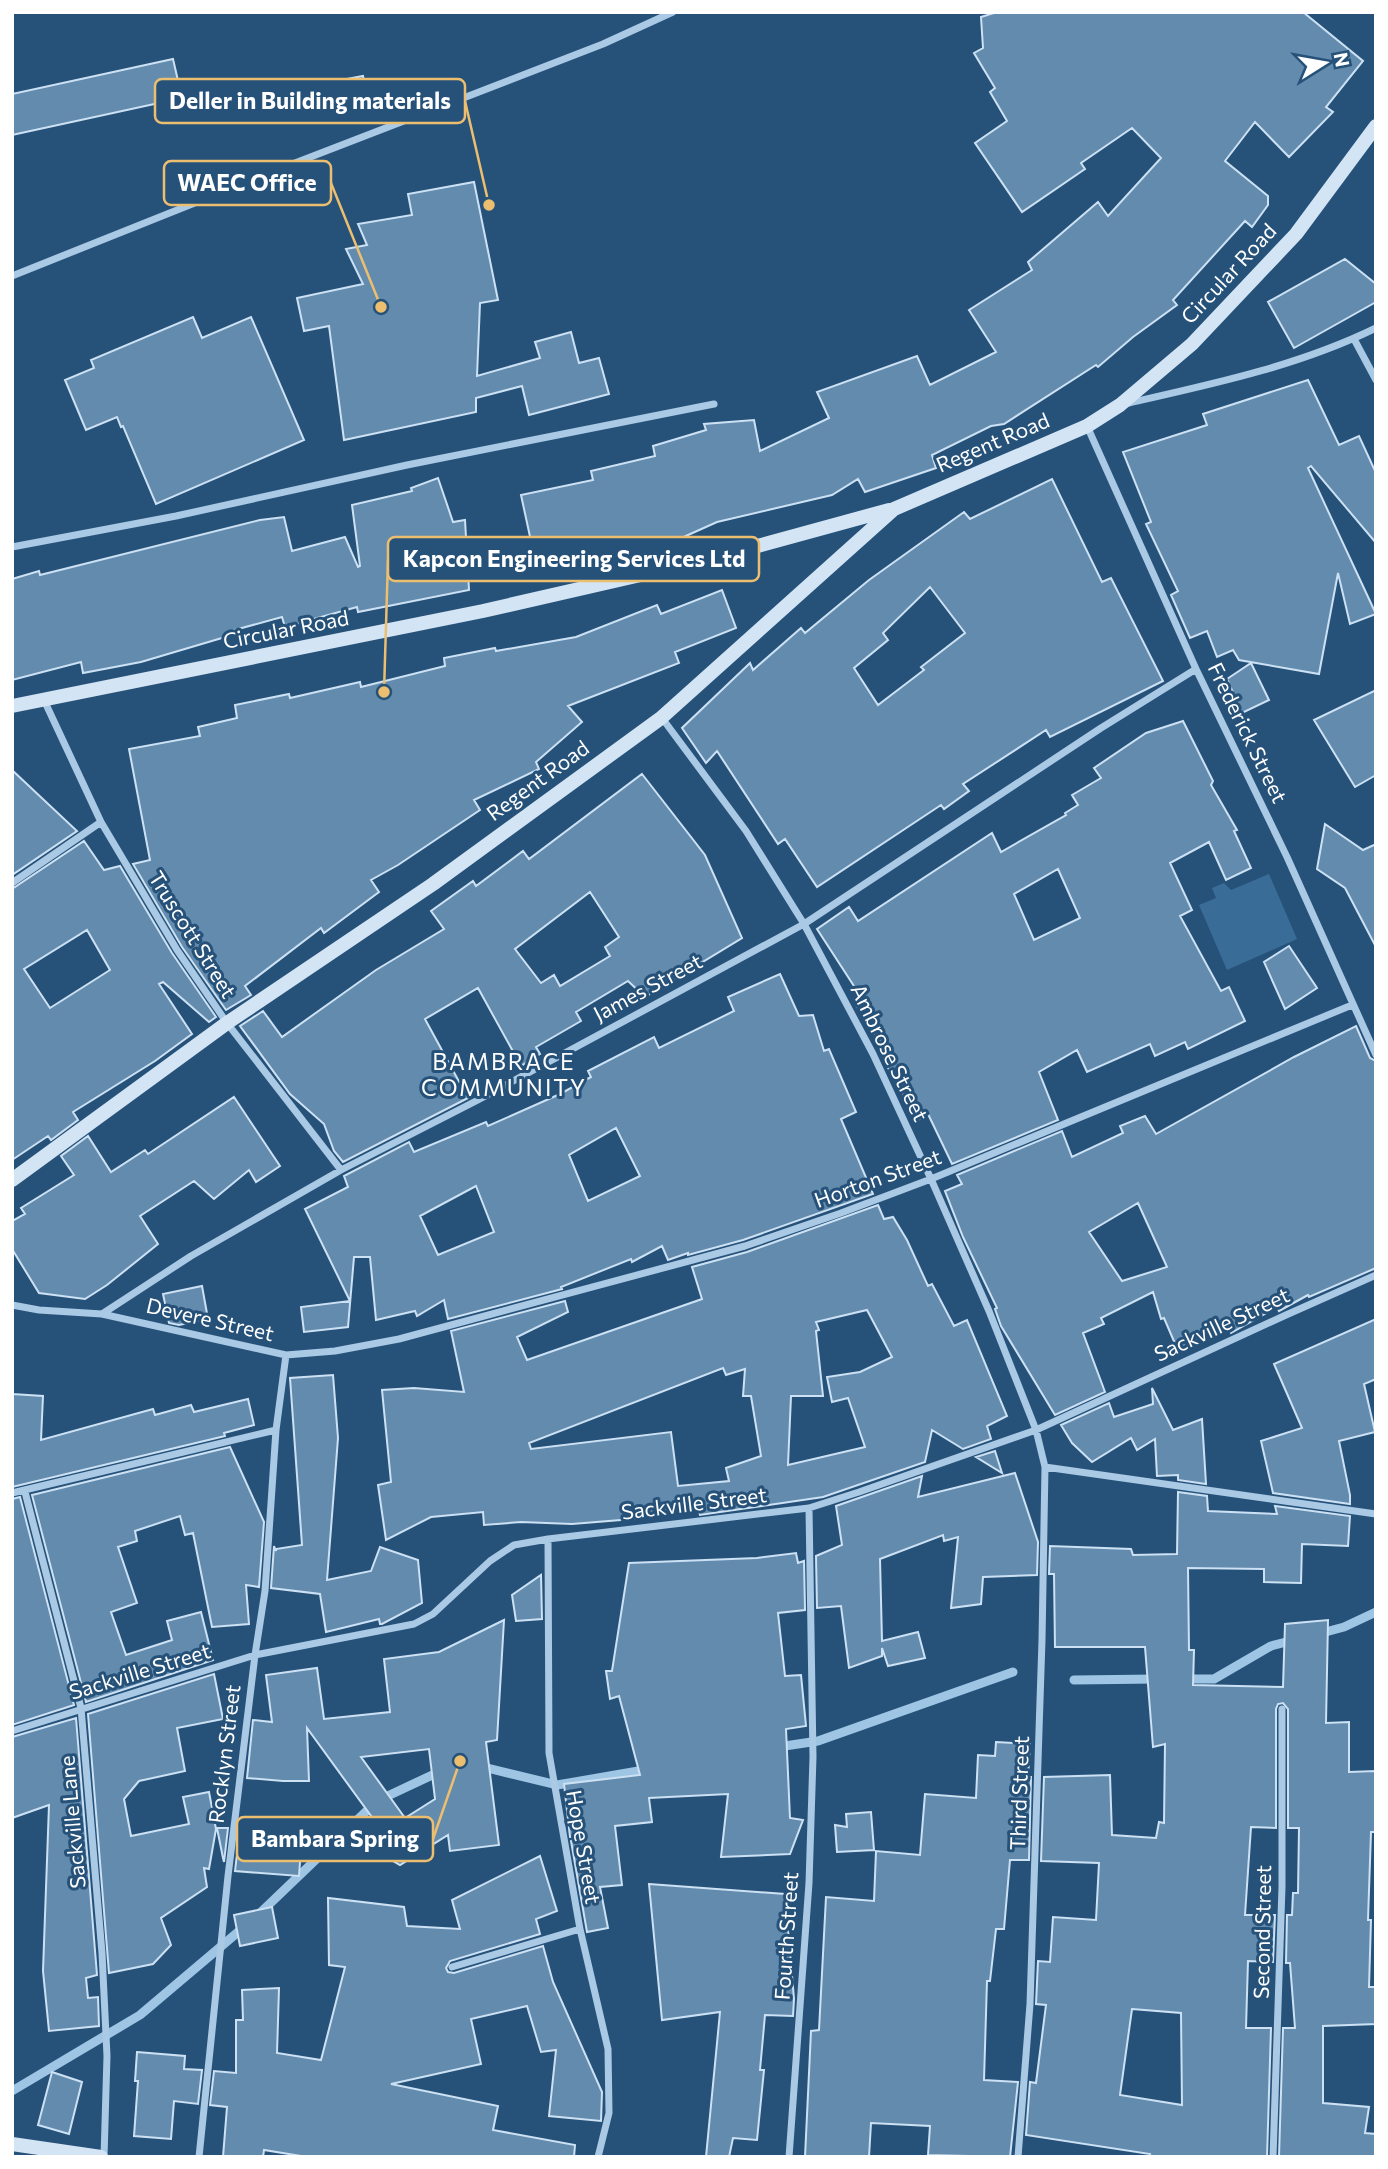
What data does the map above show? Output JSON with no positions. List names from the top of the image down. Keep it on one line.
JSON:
{"streets":{"main road":["Circular Road","Regent Road"],"street":["Frederick Street","Truscott Street","James Street","Ambrose Street","Horton Street","Devere Street","Sackville Street","Rocklyn Street","Third Street","Sackville Lane","Hope Street","Second Street","Fourth Street"]},"crossings":[["Circular Road","Regent Road"],["Circular Road","Frederick Street"],["Circular Road","Truscott Street"],["Regent Road","Frederick Street"],["Regent Road","Truscott Street"],["Regent Road","Ambrose Street"],["Frederick Street","James Street"],["Frederick Street","Horton Street"],["Truscott Street","James Street"],["James Street","Ambrose Street"],["James Street","Devere Street"],["Ambrose Street","Horton Street"],["Ambrose Street","Sackville Street"],["Ambrose Street","Third Street"],["Horton Street","Devere Street"],["Devere Street","Rocklyn Street"],["Sackville Street","Rocklyn Street"],["Sackville Street","Third Street"],["Sackville Street","Sackville Lane"],["Sackville Street","Hope Street"],["Sackville Street","Fourth Street"]],"districts":["BAMBRACE COMMUNITY"],"places":["Deller in Building materials","WAEC Office","Kapcon Engineering Services Ltd","Bambara Spring"],"north":"right"}
